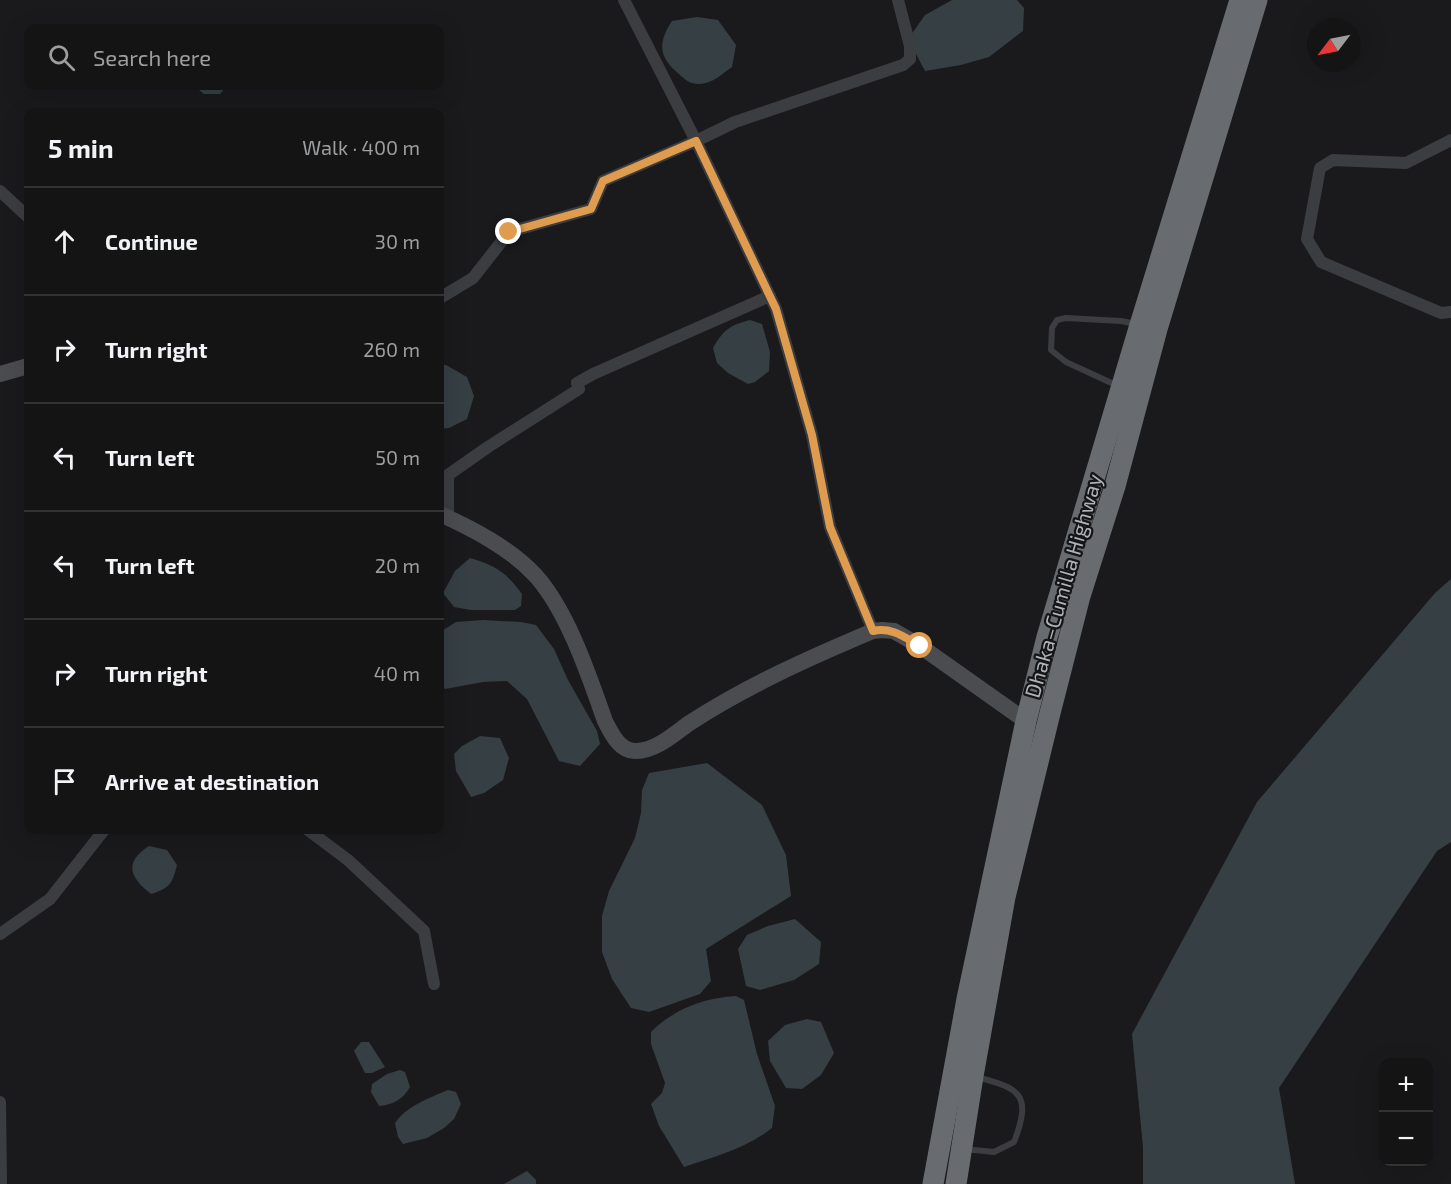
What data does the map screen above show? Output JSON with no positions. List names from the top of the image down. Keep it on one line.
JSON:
{"streets":{"highway":["Dhaka–Cumilla Highway"]},"north":"bottom left","page":{"search":"Search here","heading":["5 min","Walk · 400 m"],"list":[["Continue","30 m"],["Turn right","260 m"],["Turn left","50 m"],["Turn left","20 m"],["Turn right","40 m"],"Arrive at destination"],"map_buttons":["+","−"]}}
